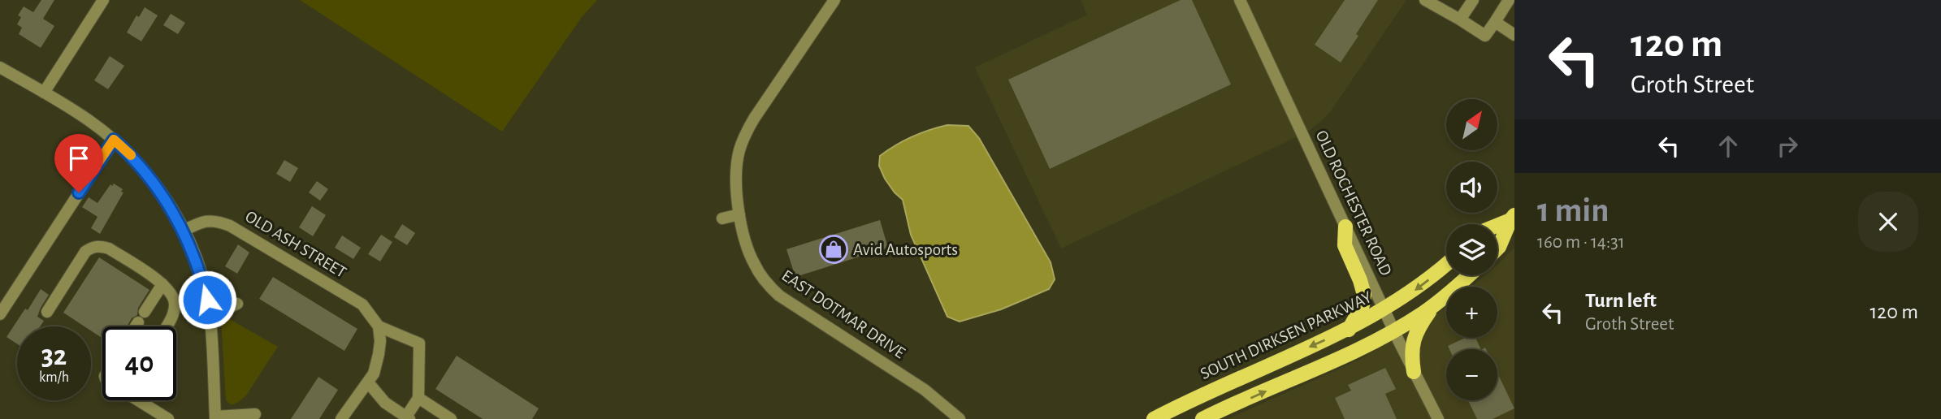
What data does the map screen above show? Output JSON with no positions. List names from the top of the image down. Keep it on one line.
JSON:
{"streets":{"main road":["SOUTH DIRKSEN PARKWAY"],"street":["OLD ROCHESTER ROAD","OLD ASH STREET","EAST DOTMAR DRIVE"]},"crossings":[["OLD ROCHESTER ROAD","SOUTH DIRKSEN PARKWAY"]],"places":{"shop":["Avid Autosports"]},"north":"top right","page":{"turn":["120 m","Groth Street"],"map_buttons":["+","−"],"heading":["1 min","160 m · 14:31"],"list":[{"name":"Turn left","note":"Groth Street","value":"120 m"}],"speed":"32 km/h","limit":"40"}}
